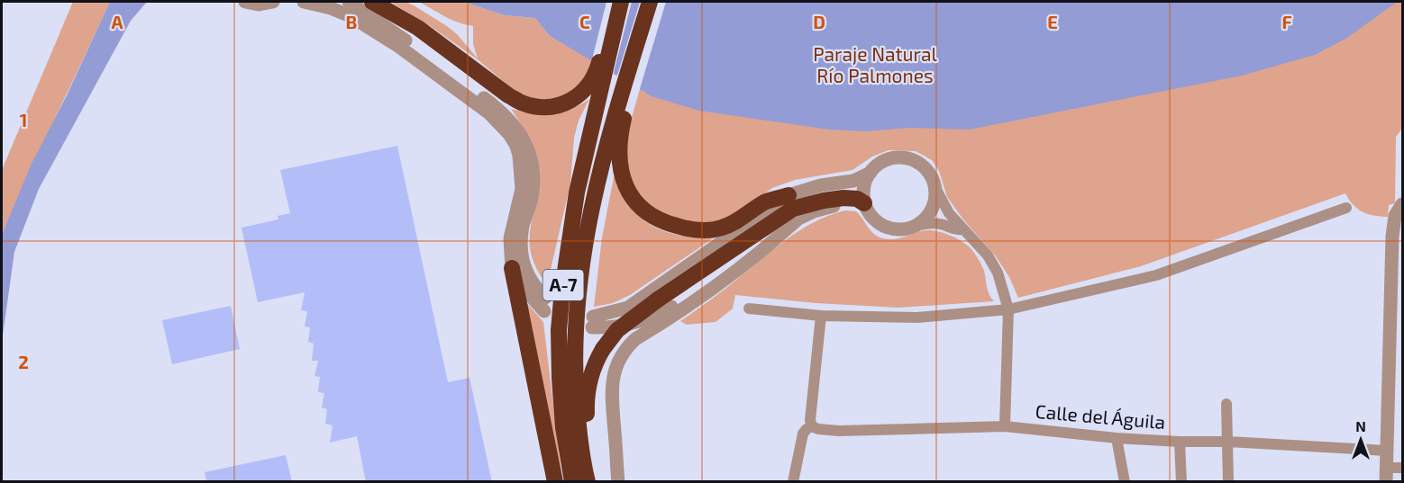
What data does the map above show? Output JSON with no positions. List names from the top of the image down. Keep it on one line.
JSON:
{"streets":{"highway":["A-7"],"street":["Calle del Águila"]},"parks":["Paraje Natural Río Palmones"],"north":"top","grid":{"columns":["A","B","C","D","E","F"],"rows":["1","2"]}}
